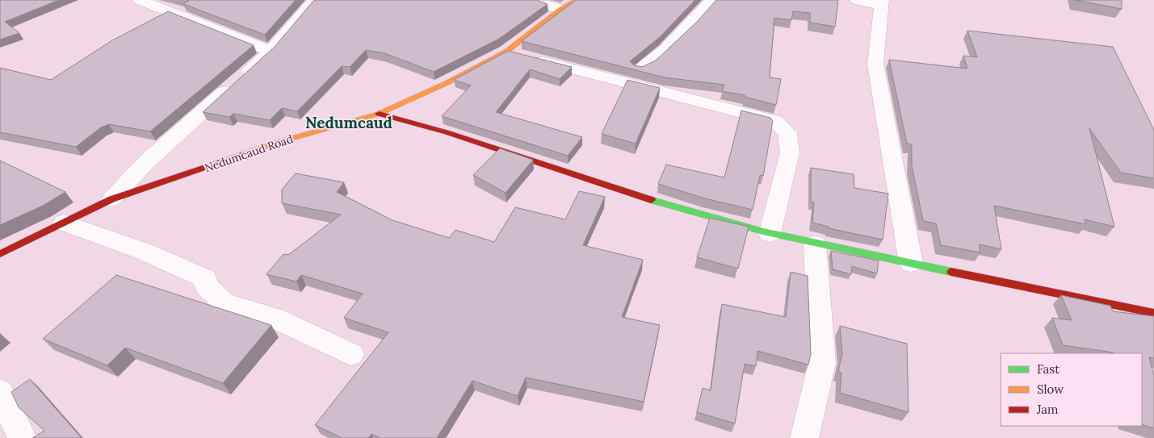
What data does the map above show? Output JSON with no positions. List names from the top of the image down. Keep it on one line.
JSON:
{"streets":{"street":["Nedumcaud Road"]},"districts":["Nedumcaud"],"legend":["Fast","Slow","Jam"]}
